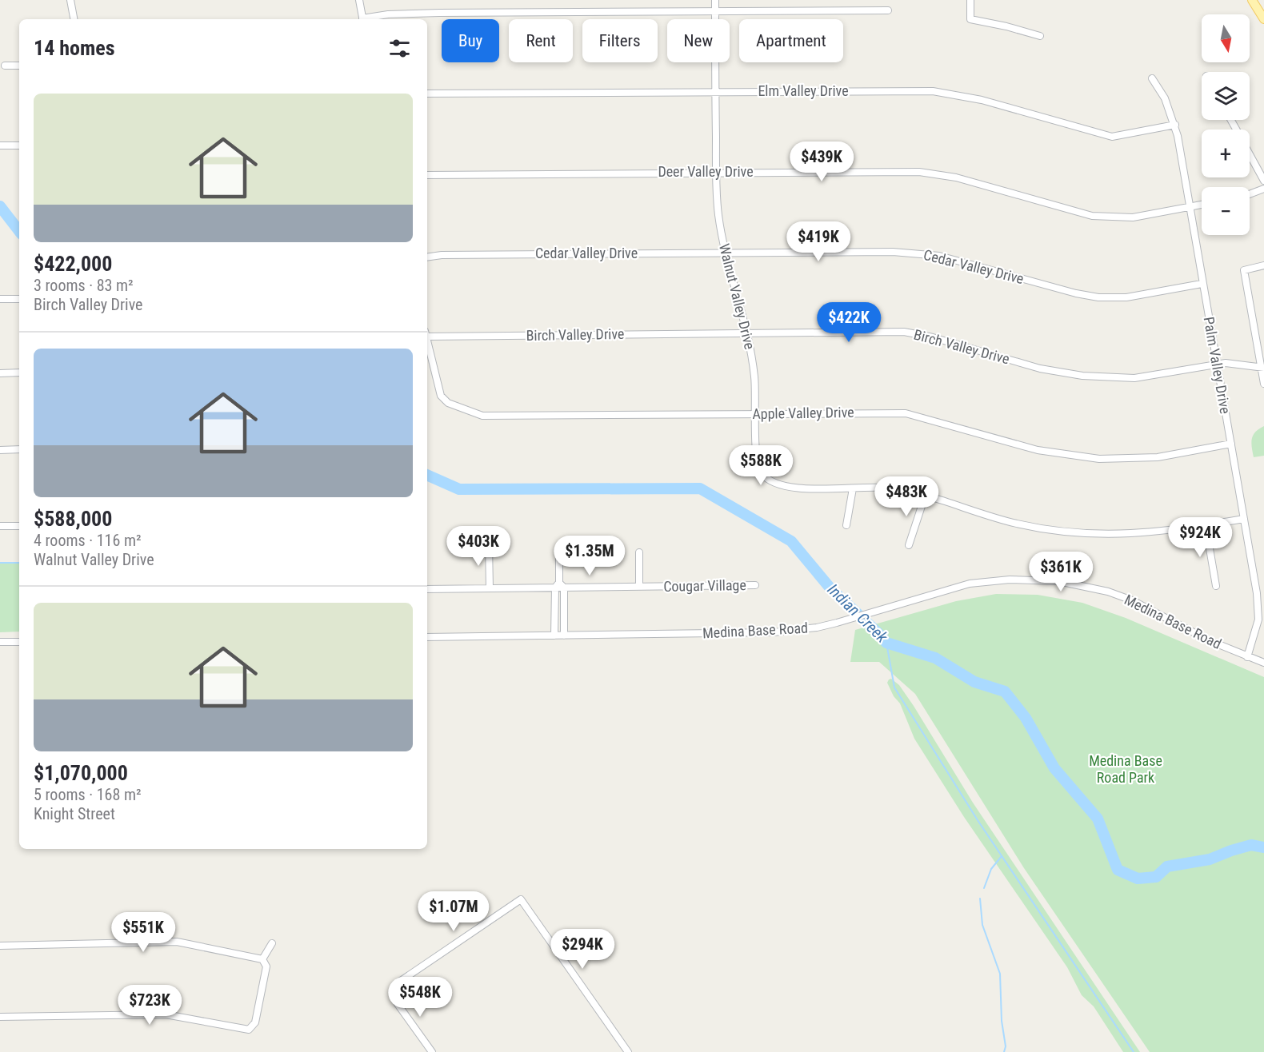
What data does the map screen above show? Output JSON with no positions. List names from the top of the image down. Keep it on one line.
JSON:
{"streets":{"street":["Elm Valley Drive","Deer Valley Drive","Cedar Valley Drive","Walnut Valley Drive","Birch Valley Drive","Palm Valley Drive","Apple Valley Drive","Cougar Village","Medina Base Road"]},"crossings":[["Elm Valley Drive","Walnut Valley Drive"],["Elm Valley Drive","Palm Valley Drive"],["Deer Valley Drive","Walnut Valley Drive"],["Deer Valley Drive","Palm Valley Drive"],["Cedar Valley Drive","Walnut Valley Drive"],["Cedar Valley Drive","Palm Valley Drive"],["Walnut Valley Drive","Birch Valley Drive"],["Walnut Valley Drive","Palm Valley Drive"],["Walnut Valley Drive","Apple Valley Drive"],["Birch Valley Drive","Palm Valley Drive"],["Palm Valley Drive","Apple Valley Drive"],["Palm Valley Drive","Medina Base Road"]],"water":["Indian Creek"],"parks":["Medina Base Road Park"],"north":"bottom","page":{"map_buttons":["+","−"],"chip":["Buy","Rent","Filters","New","Apartment"],"heading":"14 homes","list":[{"name":"$422,000","note":"3 rooms · 83 m² · Birch Valley Drive"},{"name":"$588,000","note":"4 rooms · 116 m² · Walnut Valley Drive"},{"name":"$1,070,000","note":"5 rooms · 168 m² · Knight Street"}],"price":["$439K","$419K","$422K","$588K","$483K","$924K","$403K","$1.35M","$361K","$1.07M","$551K","$294K","$548K","$723K"]}}
